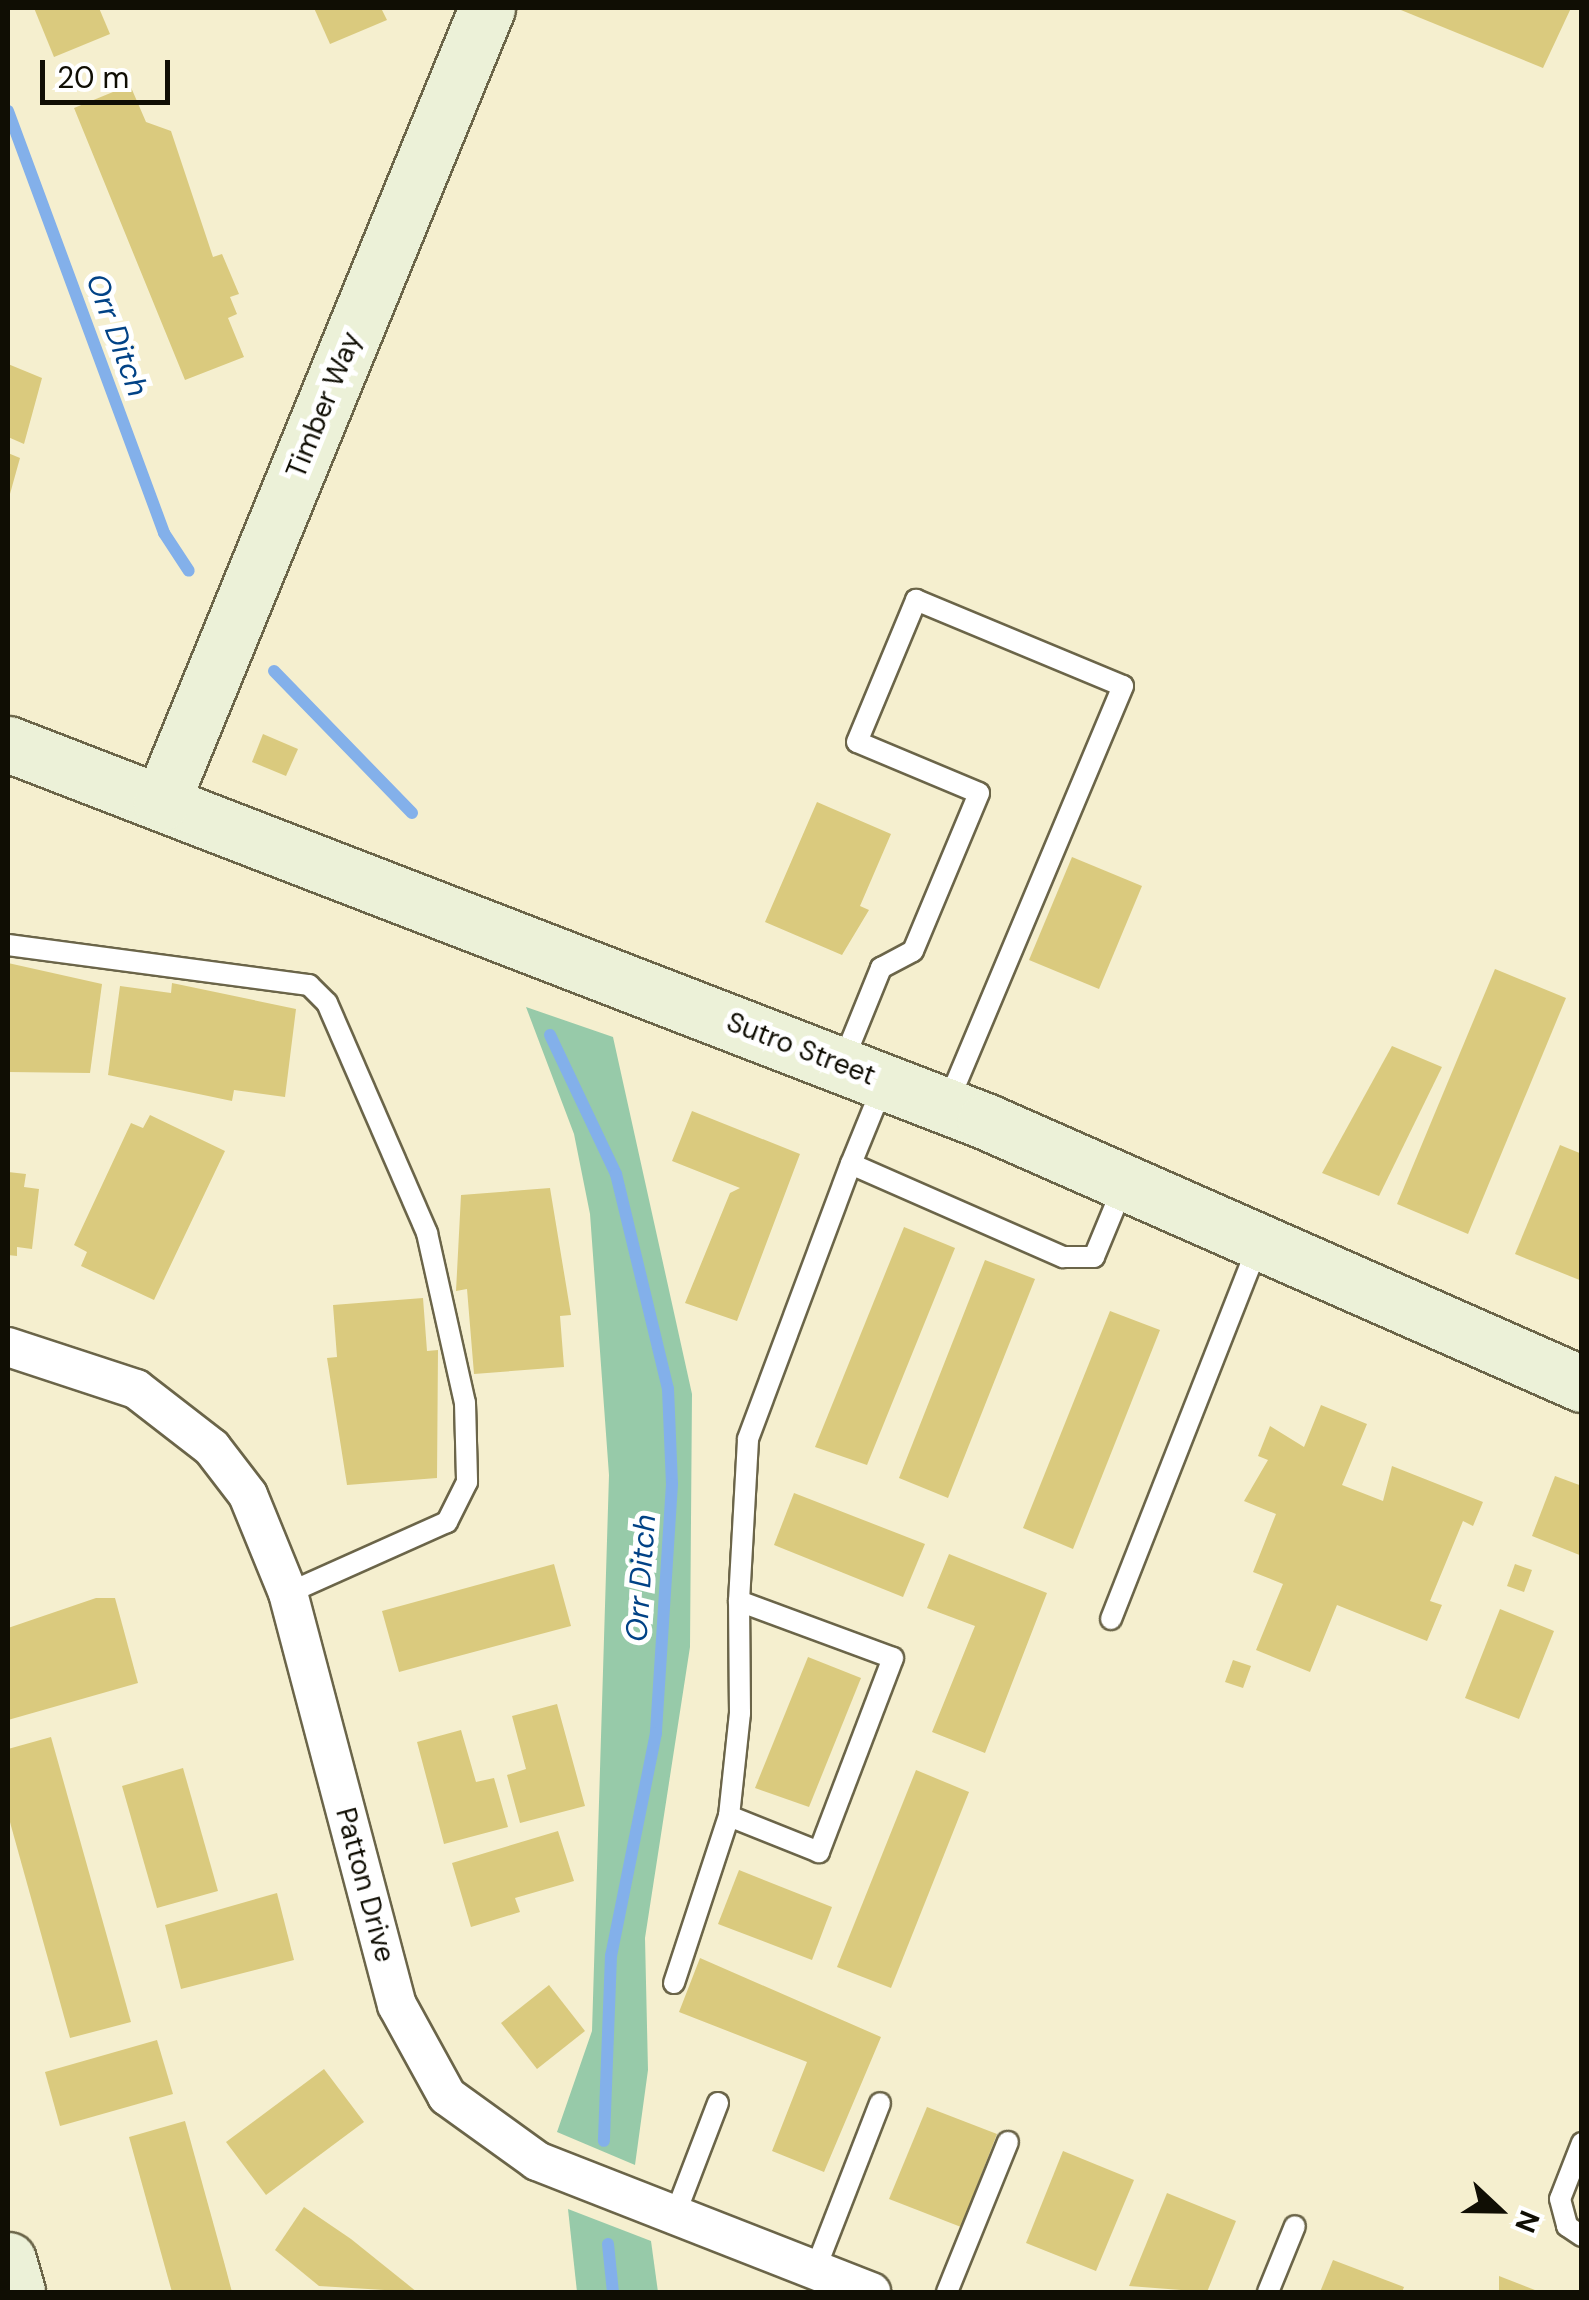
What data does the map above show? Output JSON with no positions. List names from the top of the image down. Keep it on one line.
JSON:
{"streets":{"main road":["Timber Way","Sutro Street"],"street":["Patton Drive"]},"crossings":[["Timber Way","Sutro Street"]],"water":["Orr Ditch"],"scale_bar":"20 m","north":"right"}
